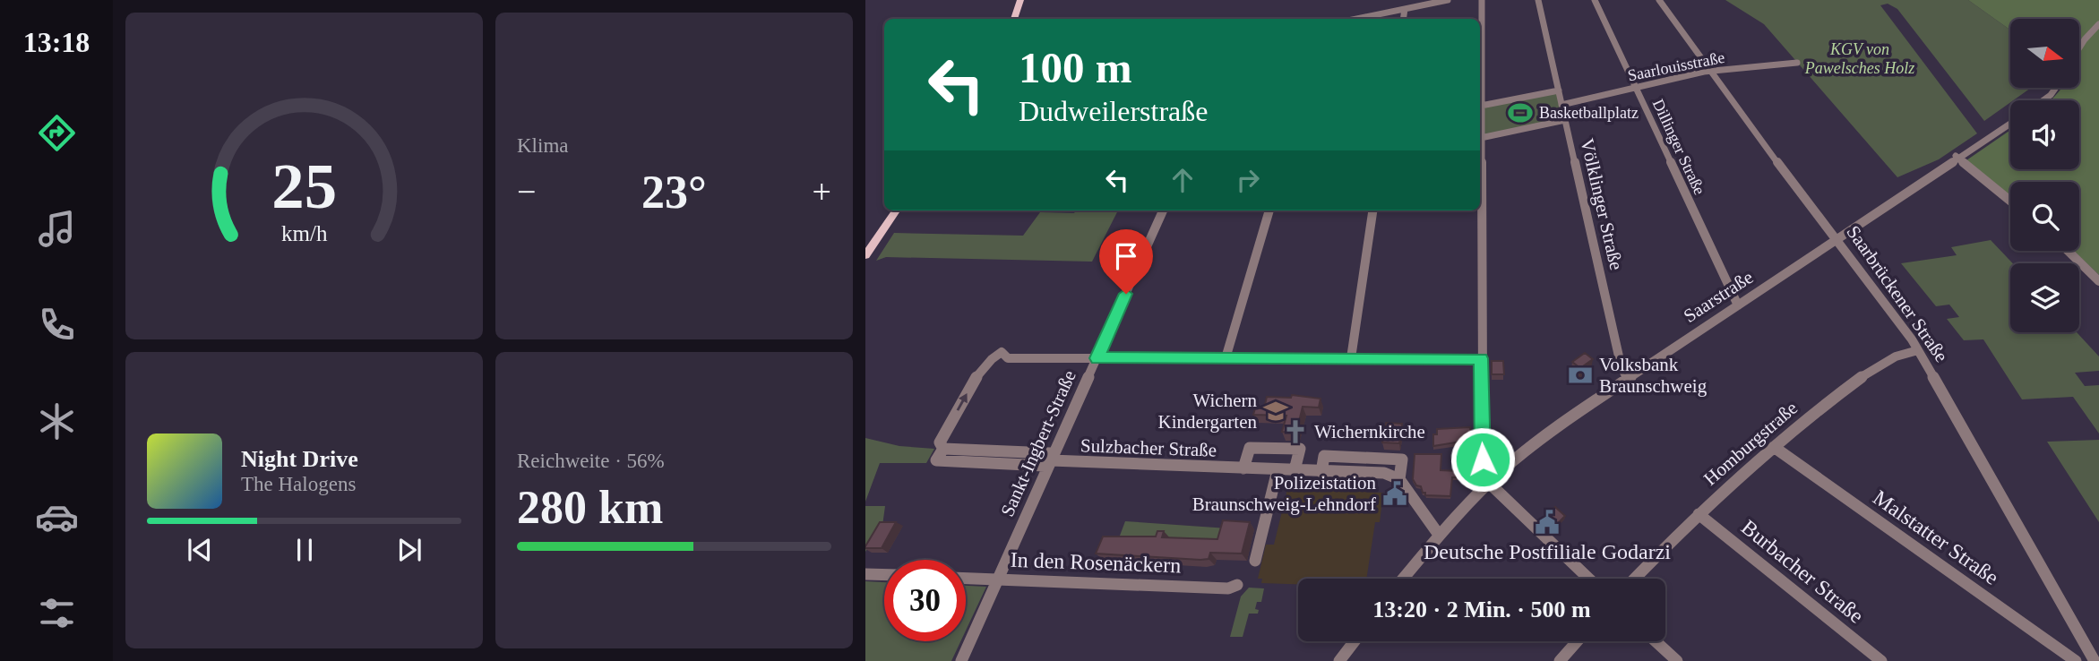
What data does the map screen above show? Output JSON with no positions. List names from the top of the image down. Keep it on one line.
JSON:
{"streets":{"street":["Saarlouisstraße","Dillinger Straße","Völklinger Straße","Saarbrückener Straße","Saarstraße","Sankt-Ingbert-Straße","Homburgstraße","Sulzbacher Straße","Malstatter Straße","In den Rosenäckern","Burbacher Straße"]},"crossings":[["Saarlouisstraße","Dillinger Straße"],["Saarlouisstraße","Völklinger Straße"],["Saarlouisstraße","Saarbrückener Straße"],["Dillinger Straße","Saarstraße"],["Völklinger Straße","Saarstraße"],["Saarbrückener Straße","Saarstraße"],["Saarbrückener Straße","Homburgstraße"],["Sankt-Ingbert-Straße","Sulzbacher Straße"],["Sankt-Ingbert-Straße","In den Rosenäckern"],["Homburgstraße","Malstatter Straße"],["Homburgstraße","Burbacher Straße"]],"parks":["KGV von Pawelsches Holz"],"places":{"sports":["Basketballplatz"],"bank":["Volksbank Braunschweig"],"school or university":["Wichern Kindergarten"],"church":["Wichernkirche"],"public building":["Polizeistation Braunschweig-Lehndorf","Deutsche Postfiliale Godarzi"]},"north":"right","page":{"tabs":"13:18","tile":["Klima",["Reichweite · 56%","280 km"]],"turn":["100 m","Dudweilerstraße"],"heat":["−","23°","+"],"song":["Night Drive","The Halogens"],"limit":"30","trip":"13:20 · 2 Min. · 500 m","gauge":["25","km/h"]}}
